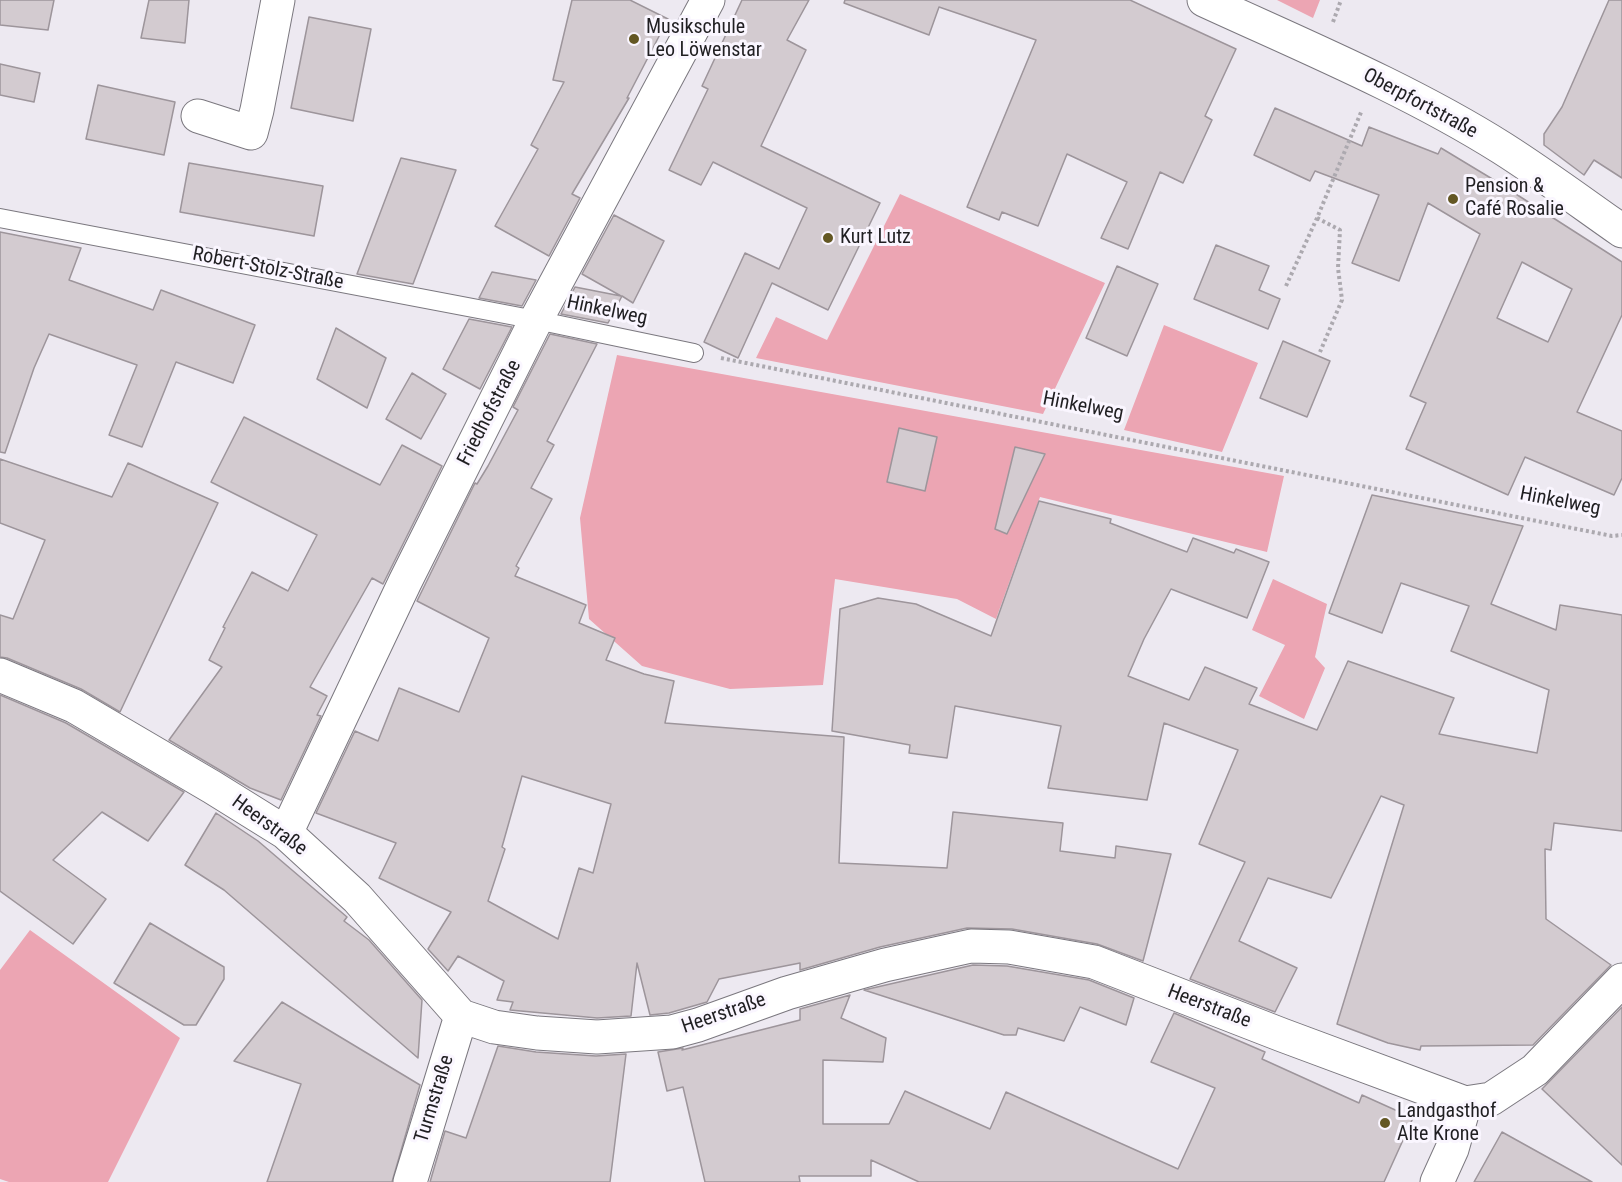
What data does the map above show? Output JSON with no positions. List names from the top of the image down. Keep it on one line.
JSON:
{"streets":{"street":["Oberpfortstraße","Friedhofstraße","Heerstraße","Turmstraße"],"lane":["Robert-Stolz-Straße","Hinkelweg"]},"crossings":[["Robert-Stolz-Straße","Hinkelweg"],["Robert-Stolz-Straße","Friedhofstraße"],["Hinkelweg","Friedhofstraße"],["Friedhofstraße","Heerstraße"],["Heerstraße","Turmstraße"]],"places":["Musikschule Leo Löwenstar","Pension & Café Rosalie","Kurt Lutz","Landgasthof Alte Krone"]}
